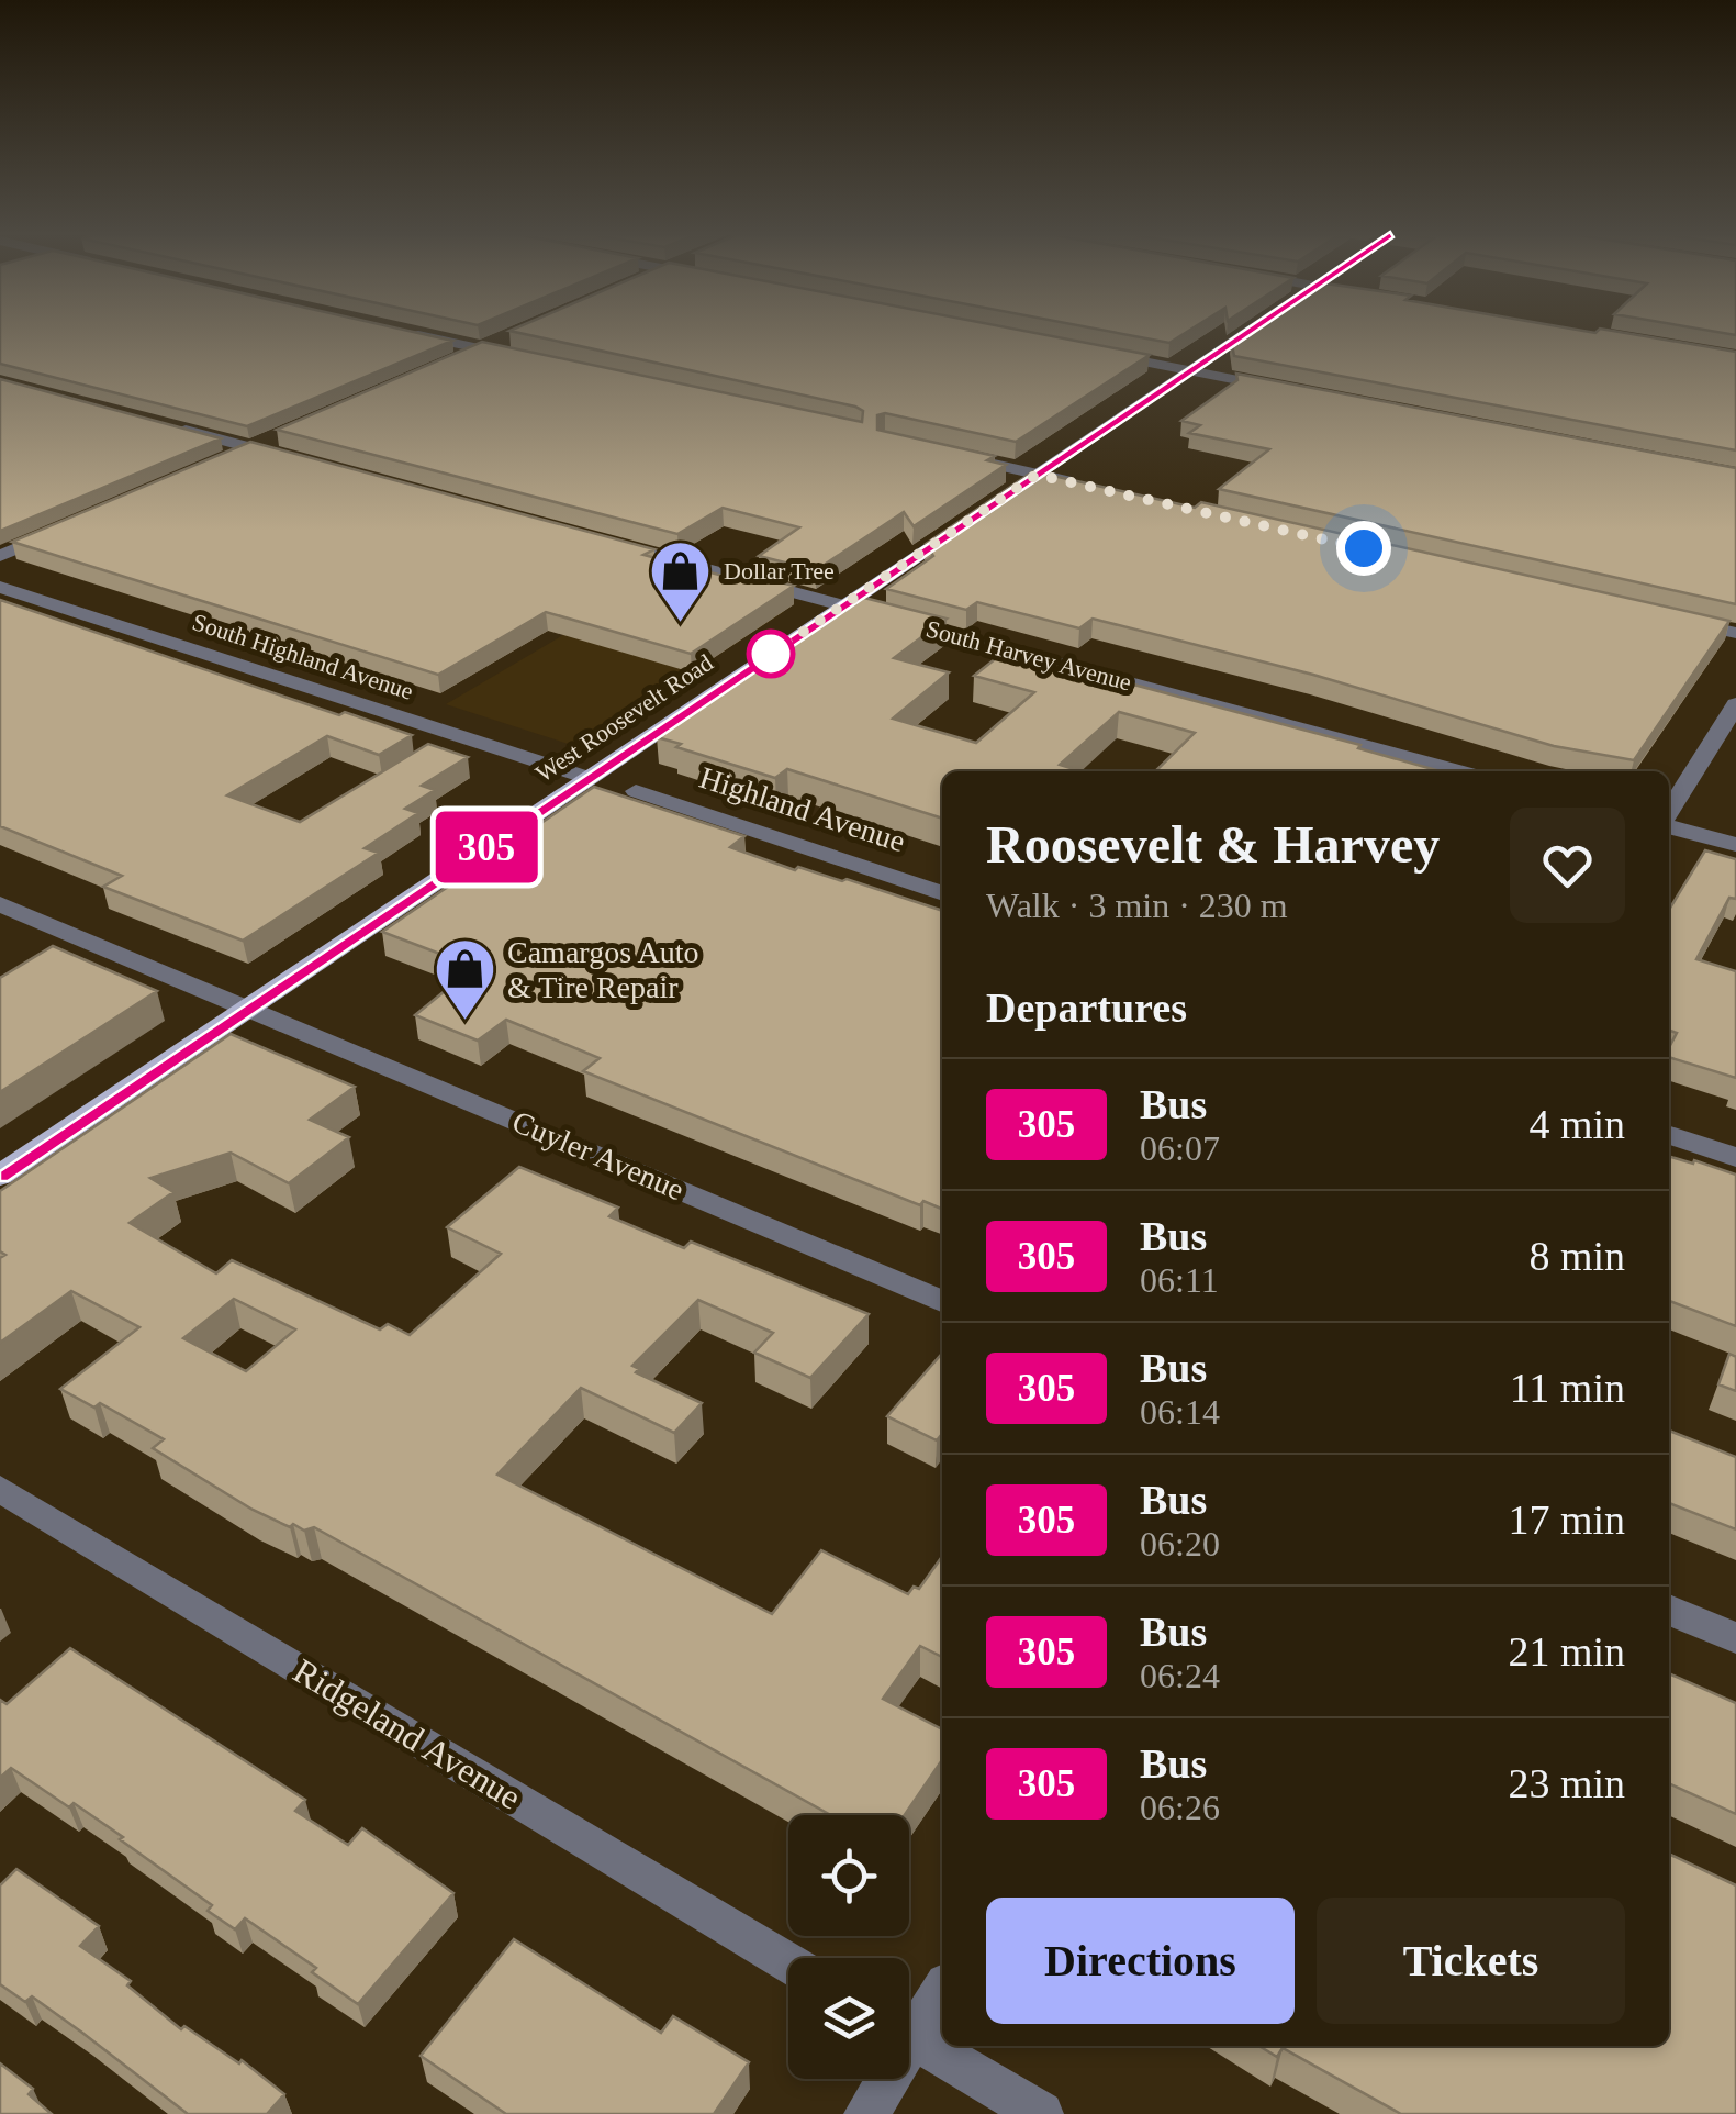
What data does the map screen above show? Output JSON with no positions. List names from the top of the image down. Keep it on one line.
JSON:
{"streets":{"main road":["West Roosevelt Road"],"street":["South Harvey Avenue","South Highland Avenue","Highland Avenue","Cuyler Avenue","Ridgeland Avenue"]},"crossings":[["South Harvey Avenue","West Roosevelt Road"],["South Highland Avenue","West Roosevelt Road"],["West Roosevelt Road","Cuyler Avenue"]],"places":{"shop":["Dollar Tree","Camargos Auto & Tire Repair"]},"lines":["bus line 305"],"page":{"on_map":"305","heading":[["Roosevelt & Harvey","Walk · 3 min · 230 m"],"Departures"],"list":[{"mark":"305","name":"Bus","note":"06:07","value":"4 min"},{"mark":"305","name":"Bus","note":"06:11","value":"8 min"},{"mark":"305","name":"Bus","note":"06:14","value":"11 min"},{"mark":"305","name":"Bus","note":"06:20","value":"17 min"},{"mark":"305","name":"Bus","note":"06:24","value":"21 min"},{"mark":"305","name":"Bus","note":"06:26","value":"23 min"}],"buttons":["Directions","Tickets"]}}
